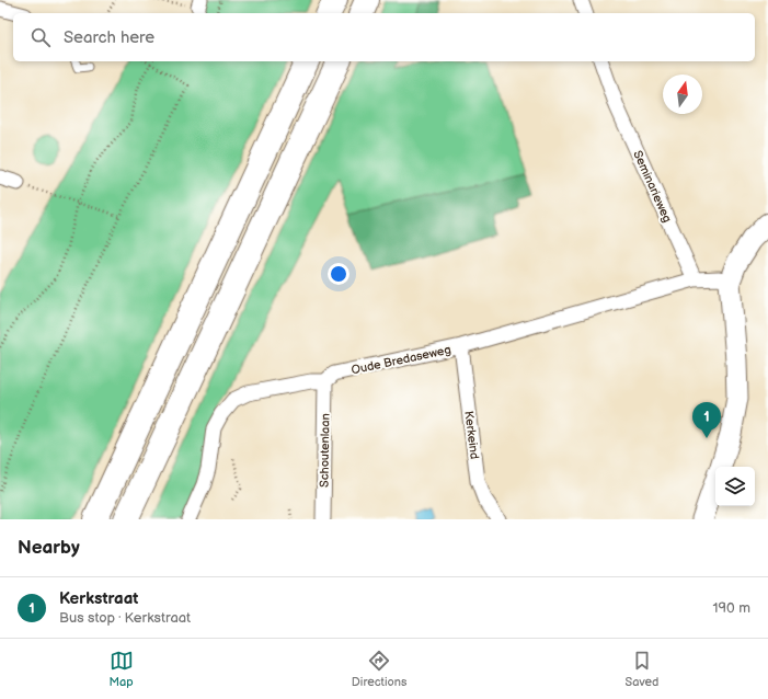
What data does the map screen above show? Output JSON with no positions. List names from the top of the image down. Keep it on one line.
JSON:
{"streets":{"street":["Seminarieweg","Oude Bredaseweg","Kerkeind","Schoutenlaan"]},"crossings":[["Seminarieweg","Oude Bredaseweg"],["Oude Bredaseweg","Kerkeind"],["Oude Bredaseweg","Schoutenlaan"]],"north":"top","page":{"search":"Search here","pins":"1","heading":"Nearby","list":[{"mark":"1","name":"Kerkstraat","note":"Bus stop · Kerkstraat","value":"190 m"}],"nav":["Map","Directions","Saved"]}}
